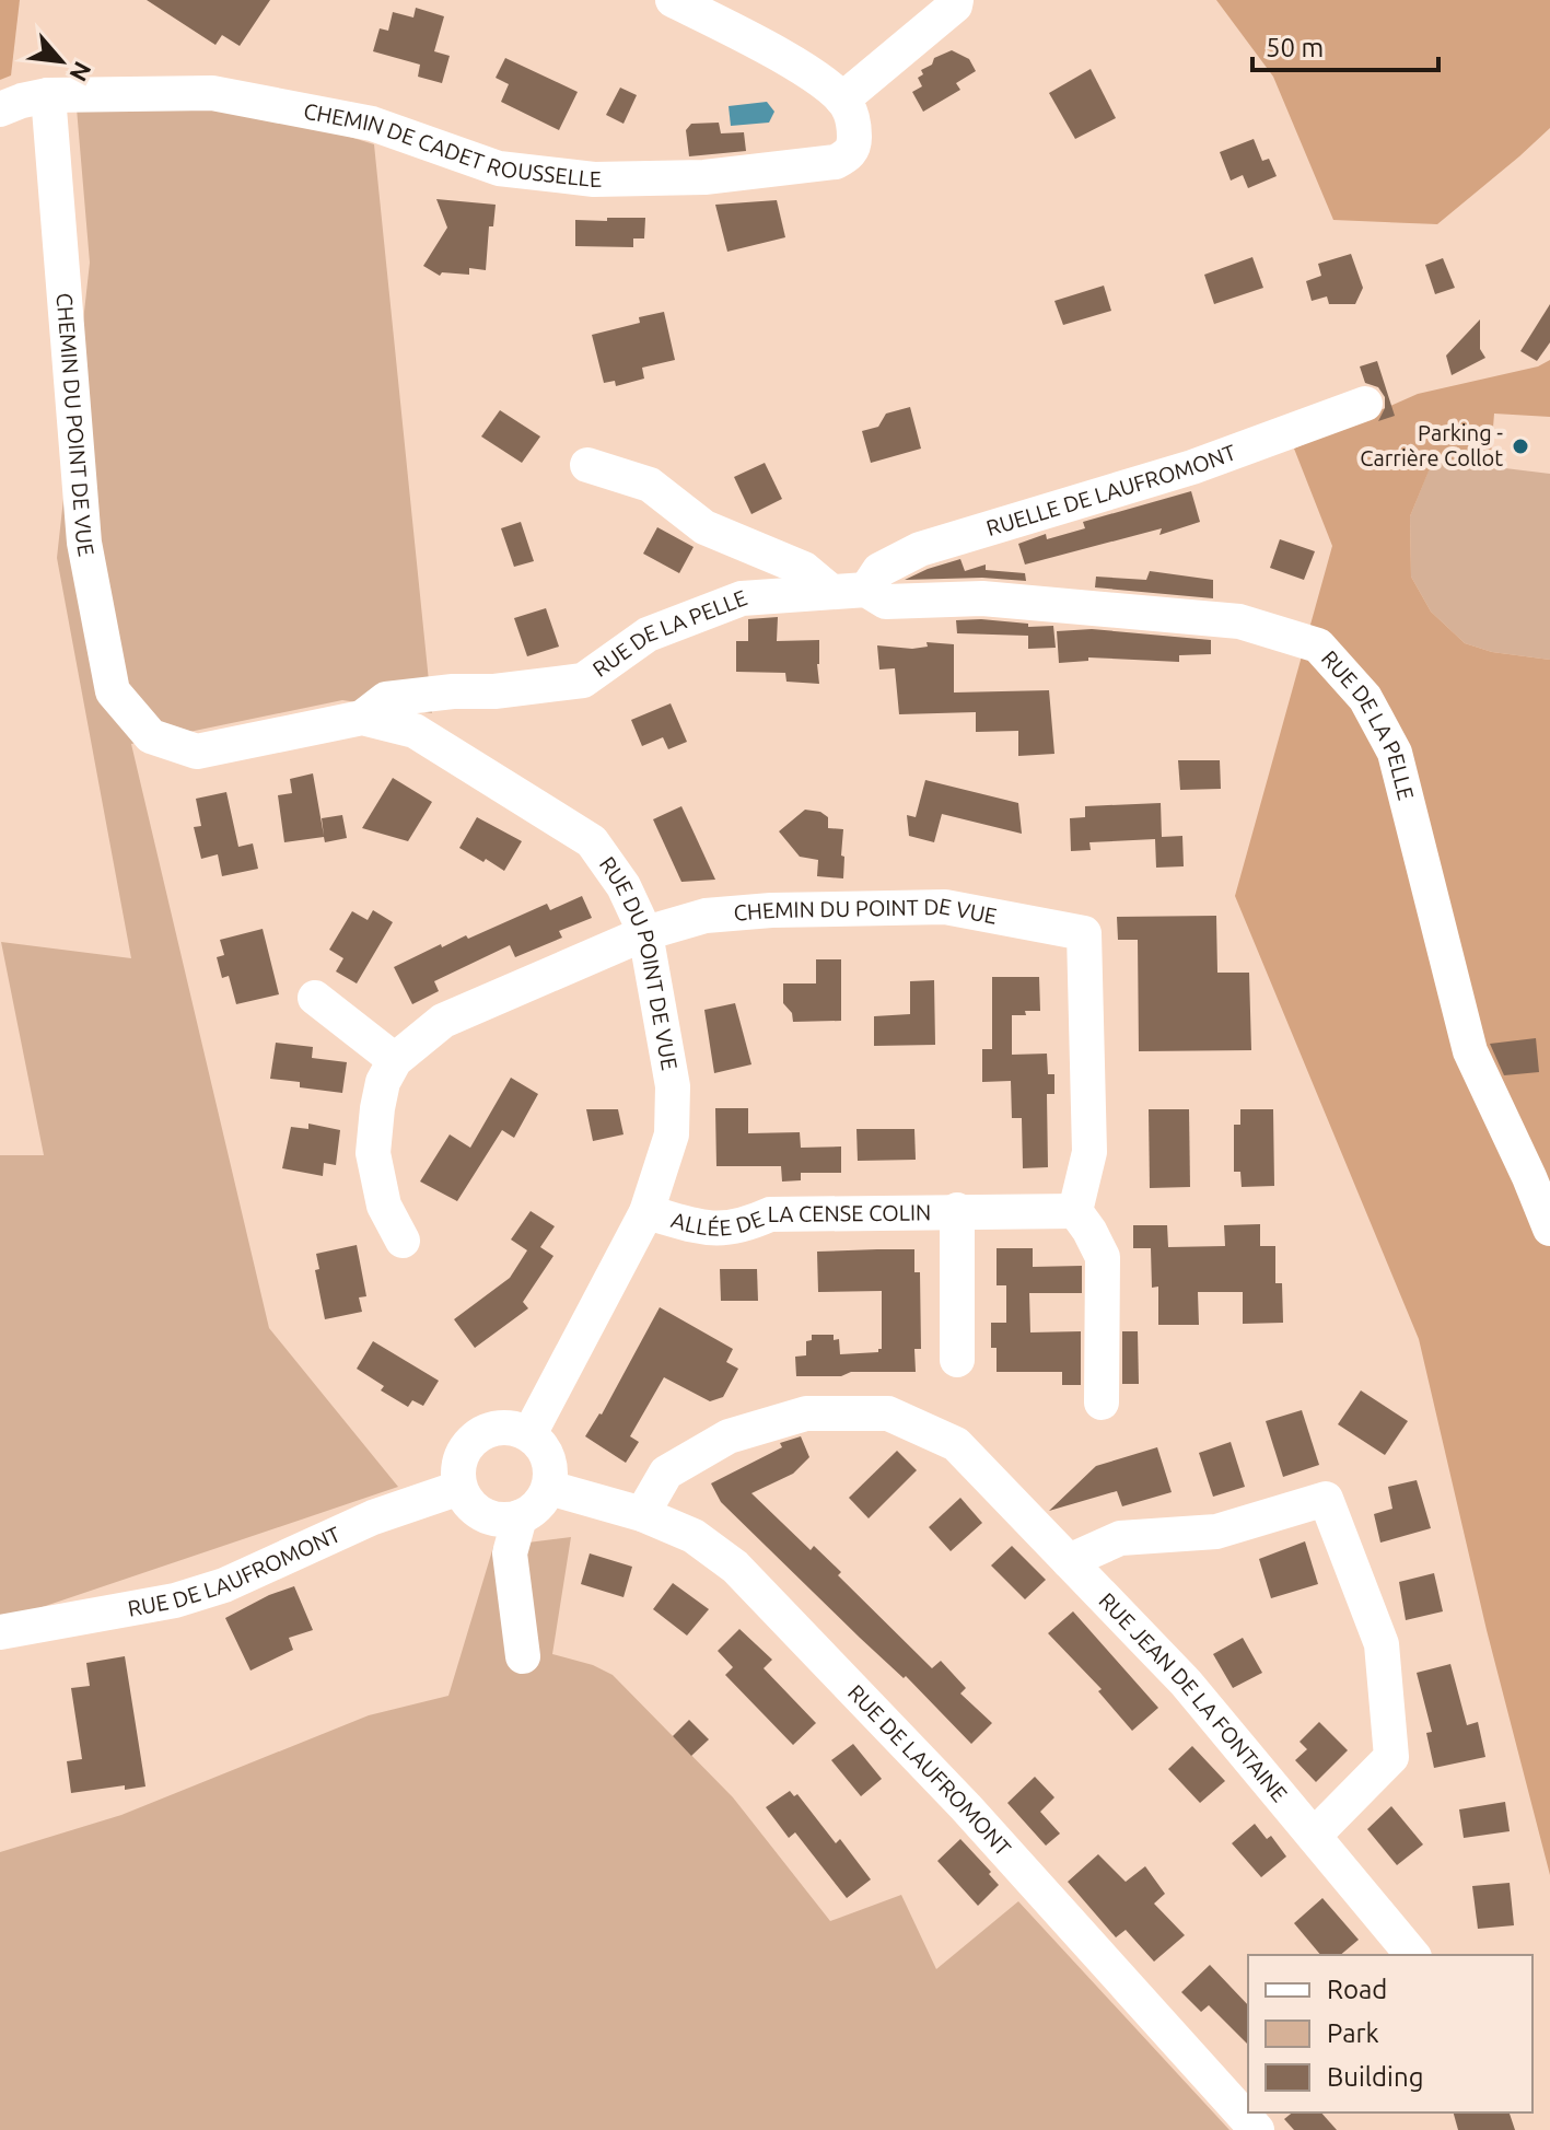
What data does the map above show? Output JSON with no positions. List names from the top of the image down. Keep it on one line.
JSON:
{"streets":{"street":["CHEMIN DE CADET ROUSSELLE","CHEMIN DU POINT DE VUE","RUELLE DE LAUFROMONT","RUE DE LA PELLE","RUE DU POINT DE VUE","ALLÉE DE LA CENSE COLIN","RUE DE LAUFROMONT","RUE JEAN DE LA FONTAINE"]},"crossings":[["CHEMIN DE CADET ROUSSELLE","CHEMIN DU POINT DE VUE"],["CHEMIN DU POINT DE VUE","RUE DU POINT DE VUE"],["CHEMIN DU POINT DE VUE","ALLÉE DE LA CENSE COLIN"],["RUELLE DE LAUFROMONT","RUE DE LA PELLE"],["RUE DE LA PELLE","RUE DU POINT DE VUE"],["RUE DU POINT DE VUE","ALLÉE DE LA CENSE COLIN"],["RUE DU POINT DE VUE","RUE DE LAUFROMONT"],["RUE DE LAUFROMONT","RUE JEAN DE LA FONTAINE"]],"places":["Parking - Carrière Collot"],"legend":["Road","Park","Building"],"scale_bar":"50 m","north":"bottom right"}
